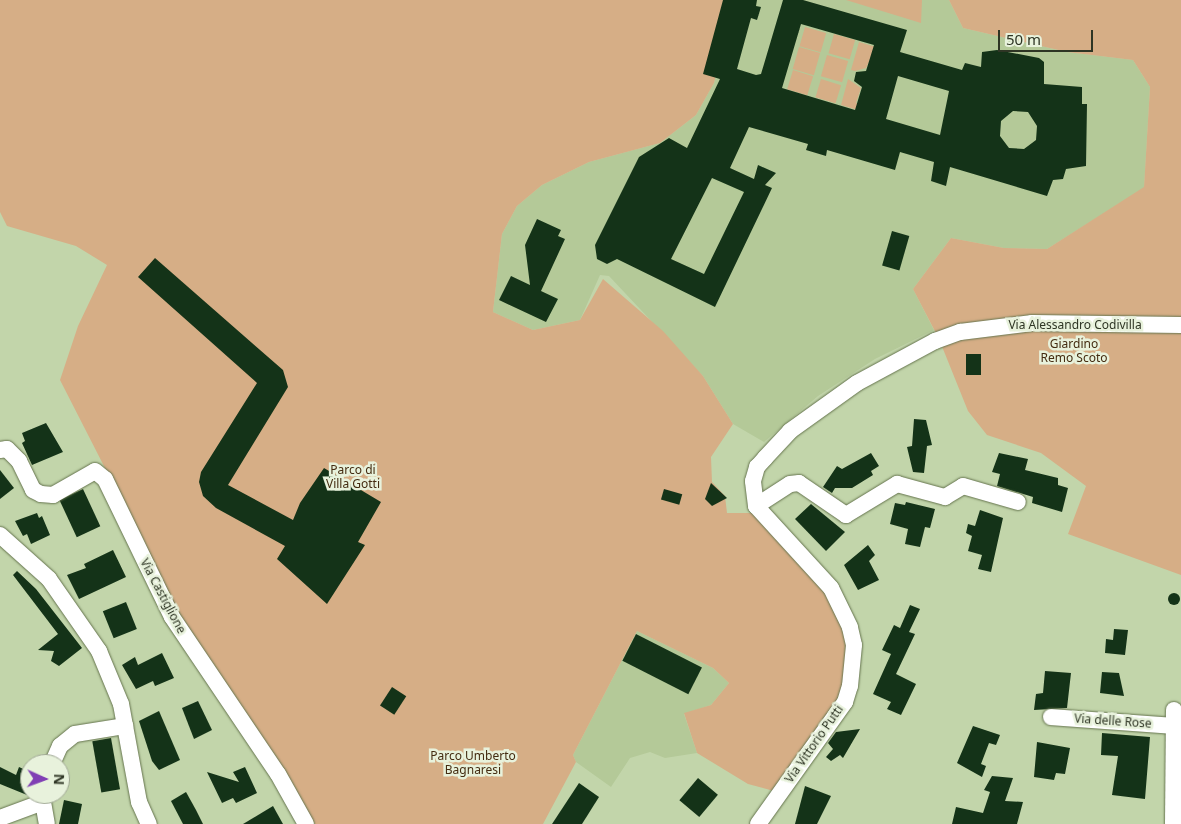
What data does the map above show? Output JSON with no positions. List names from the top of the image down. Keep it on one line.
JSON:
{"streets":{"street":["Via Alessandro Codivilla","Via Castiglione","Via delle Rose","Via Vittorio Putti"]},"crossings":[["Via Alessandro Codivilla","Via Vittorio Putti"]],"parks":["Giardino Remo Scoto","Parco di Villa Gotti","Parco Umberto Bagnaresi"],"scale_bar":"50 m","north":"right"}
